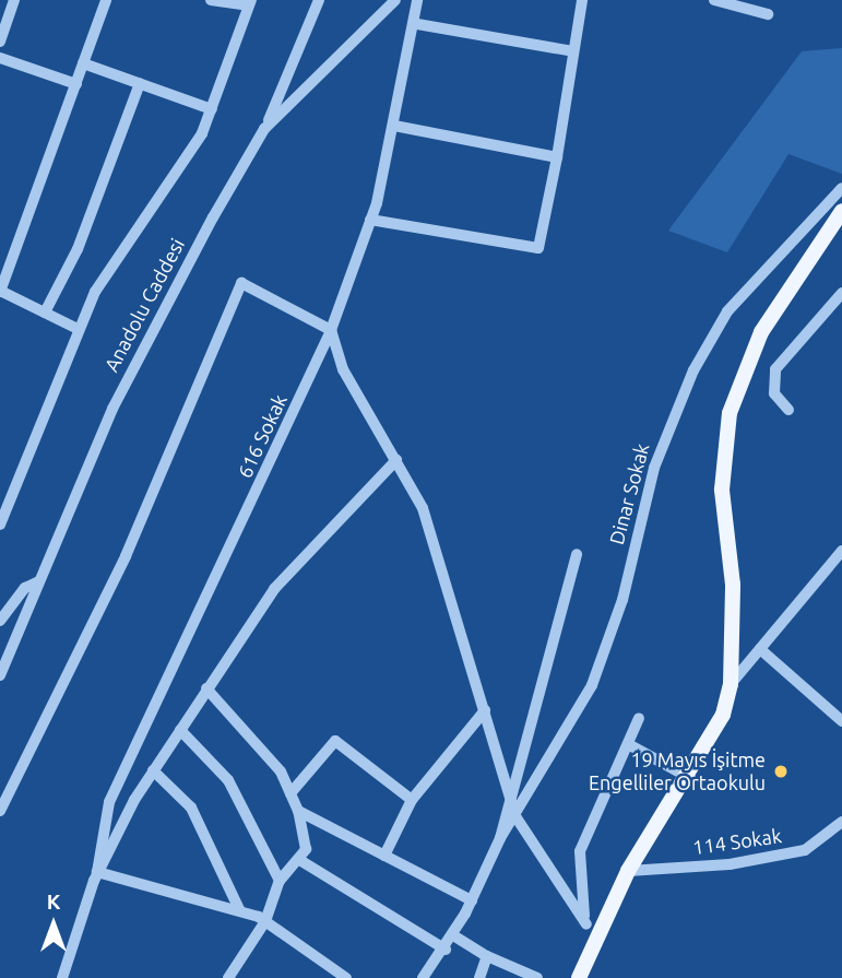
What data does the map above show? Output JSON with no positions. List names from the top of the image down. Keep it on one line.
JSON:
{"streets":{"street":["Anadolu Caddesi","616 Sokak","Dinar Sokak","114 Sokak"]},"places":["19 Mayıs İşitme Engelliler Ortaokulu"],"north":"top"}
